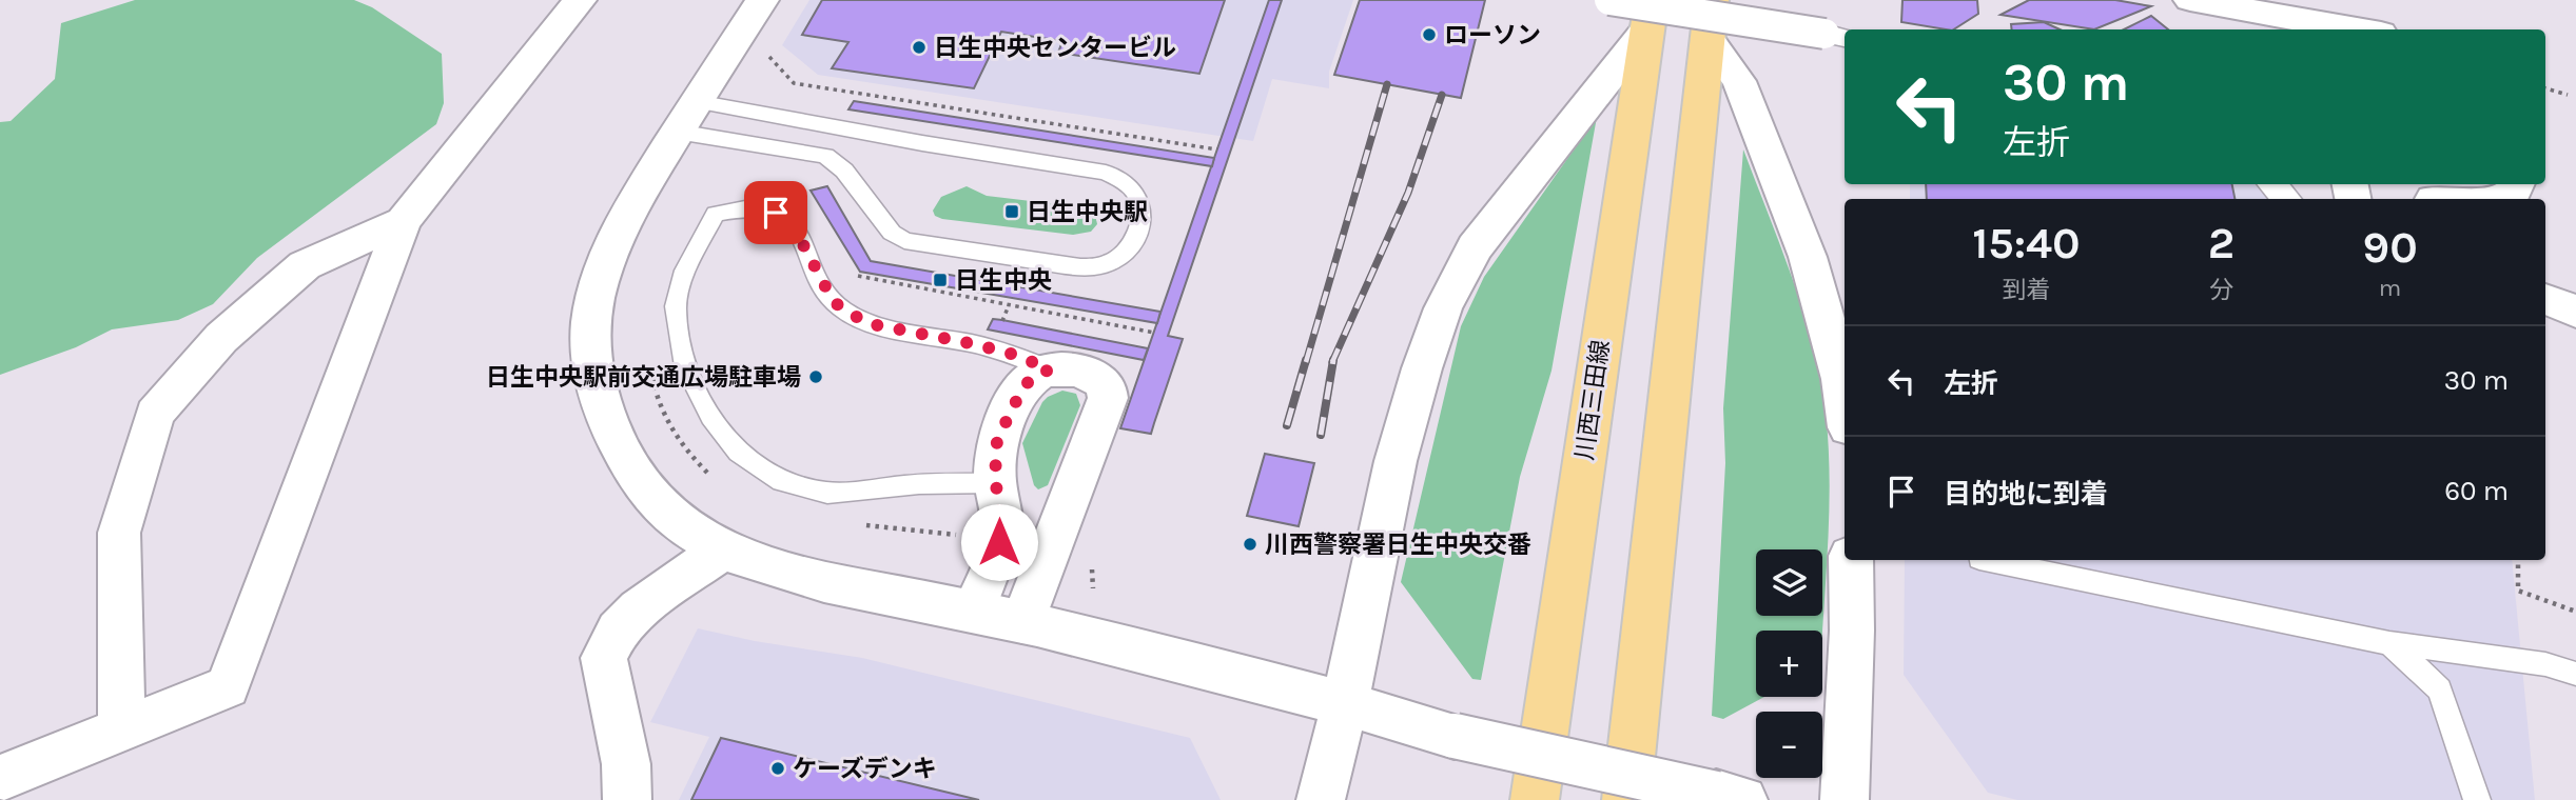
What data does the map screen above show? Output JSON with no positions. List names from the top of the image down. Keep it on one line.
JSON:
{"streets":{"main road":["川西三田線"]},"places":{"other":["ローソン","日生中央センタービル","日生中央駅前交通広場駐車場","川西警察署日生中央交番","ケーズデンキ"],"transit":["日生中央駅","日生中央"]},"page":{"turn":["30 m","左折"],"eta":["15:40","到着","2","分","90","m"],"list":[{"name":"左折","value":"30 m"},{"name":"目的地に到着","value":"60 m"}],"map_buttons":["+","−"]}}
